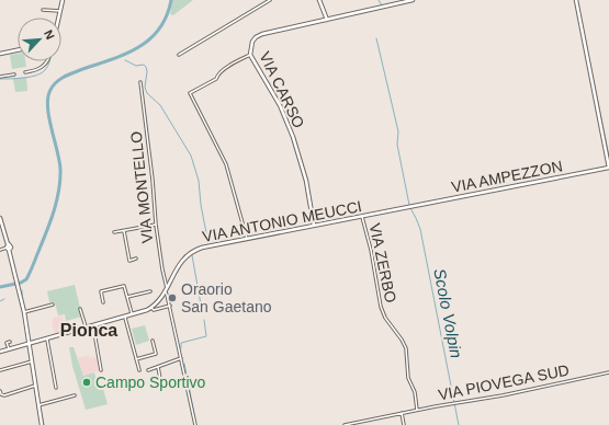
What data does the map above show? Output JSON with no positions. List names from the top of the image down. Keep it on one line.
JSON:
{"streets":{"street":["VIA CARSO","VIA AMPEZZON","VIA MONTELLO","VIA ANTONIO MEUCCI","VIA ZERBO","VIA PIOVEGA SUD"]},"crossings":[["VIA CARSO","VIA ANTONIO MEUCCI"],["VIA AMPEZZON","VIA ANTONIO MEUCCI"],["VIA MONTELLO","VIA ANTONIO MEUCCI"],["VIA ANTONIO MEUCCI","VIA ZERBO"],["VIA ZERBO","VIA PIOVEGA SUD"]],"districts":["Pionca"],"water":["Scolo Volpin"],"places":["Oraorio San Gaetano","Campo Sportivo"],"north":"top right"}
